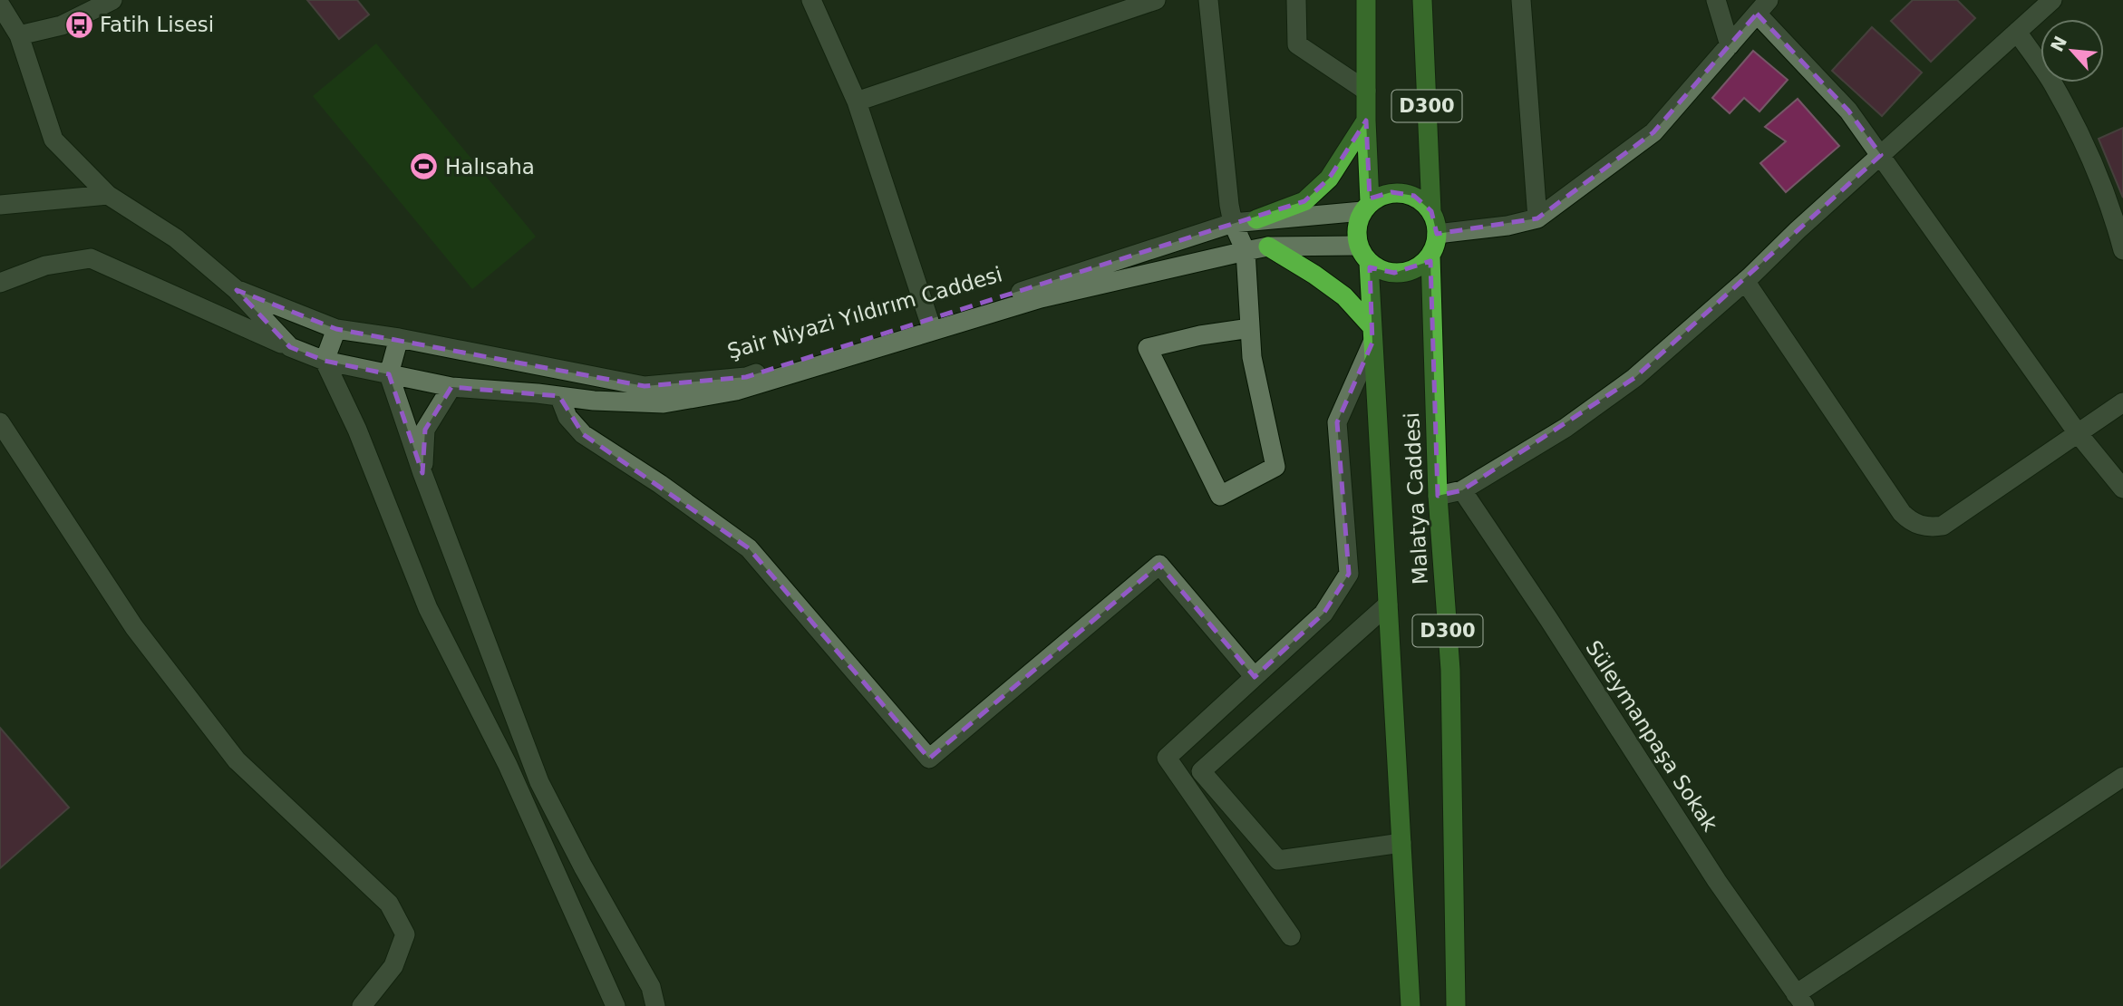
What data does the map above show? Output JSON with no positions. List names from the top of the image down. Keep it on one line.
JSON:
{"streets":{"highway":["D300","Malatya Caddesi"],"street":["Şair Niyazi Yıldırım Caddesi","Süleymanpaşa Sokak"]},"crossings":[["D300","Şair Niyazi Yıldırım Caddesi"],["D300","Malatya Caddesi"],["Şair Niyazi Yıldırım Caddesi","Malatya Caddesi"]],"places":{"bus stop":["Fatih Lisesi"],"sports":["Halısaha"]},"north":"top left"}
